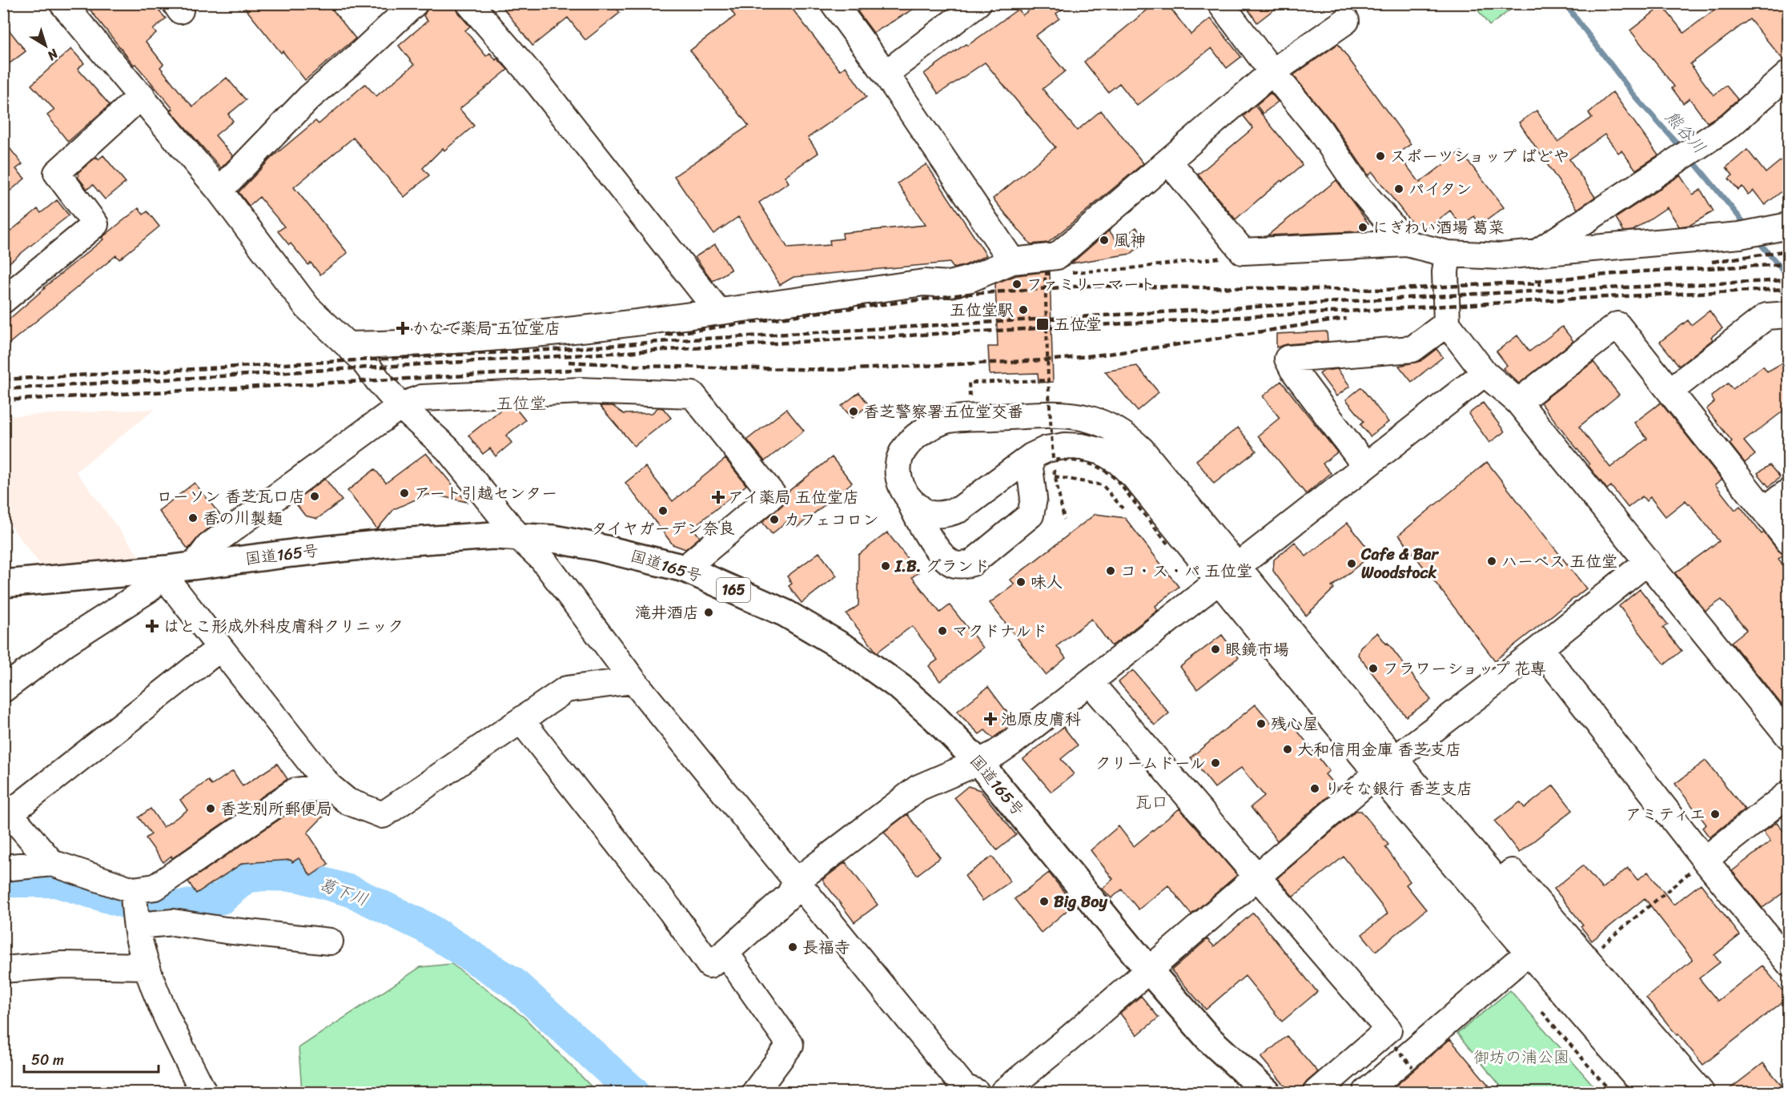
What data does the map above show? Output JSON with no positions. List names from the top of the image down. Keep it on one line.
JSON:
{"streets":{"highway":["国道165号","165"]},"districts":["五位堂","瓦口"],"water":["熊谷川","葛下川"],"parks":["御坊の浦公園"],"places":{"other":["スポーツショップ ばどや","パイタン","にぎわい酒場 葛菜","風神","ファミリーマート","五位堂駅","香芝警察署五位堂交番","アート引越センター","ローソン 香芝瓦口店","タイヤガーデン奈良","香の川製麺","カフェコロン","ハーベス 五位堂","Cafe & Bar Woodstock","I.B. グランド","コ・ス・パ 五位堂","味人","滝井酒店","マクドナルド","眼鏡市場","フラワーショップ 花専","残心屋","大和信用金庫 香芝支店","クリームドール","りそな銀行 香芝支店","香芝別所郵便局","アミティエ","Big Boy","長福寺"],"transit":["五位堂"],"health":["かなで薬局 五位堂店","アイ薬局 五位堂店","はとこ形成外科皮膚科クリニック","池原皮膚科"]},"scale_bar":"50 m","north":"bottom right"}
